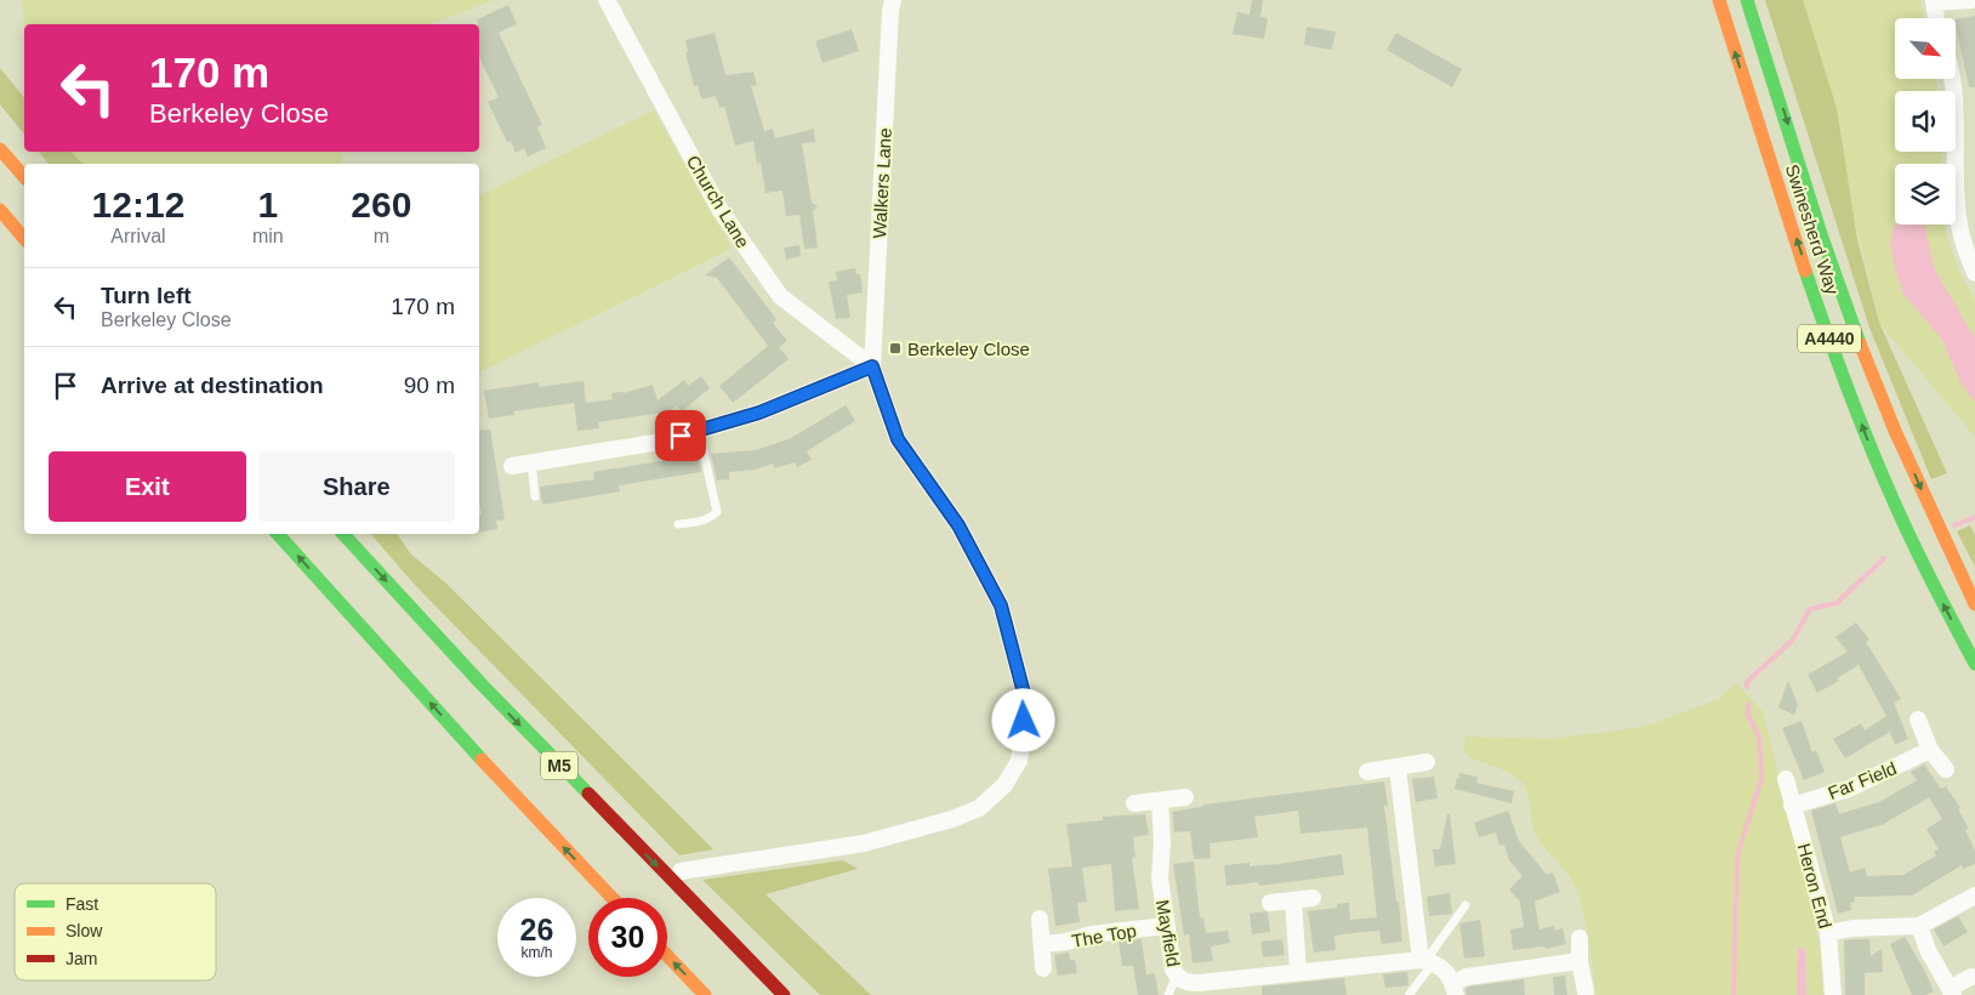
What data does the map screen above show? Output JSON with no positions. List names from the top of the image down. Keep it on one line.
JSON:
{"streets":{"highway":["Swinesherd Way","A4440","M5"],"street":["Walkers Lane","Church Lane","Far Field","Heron End","Mayfield","The Top"]},"crossings":[["Walkers Lane","Church Lane"],["Far Field","Heron End"],["Mayfield","The Top"]],"places":{"transit":["Berkeley Close"]},"legend":["Fast","Slow","Jam"],"north":"bottom right","page":{"turn":["170 m","Berkeley Close"],"eta":["12:12","Arrival","1","min","260","m"],"list":[{"name":"Turn left","note":"Berkeley Close","value":"170 m"},{"name":"Arrive at destination","value":"90 m"}],"buttons":["Exit","Share"],"speed":"26 km/h","limit":"30"}}
